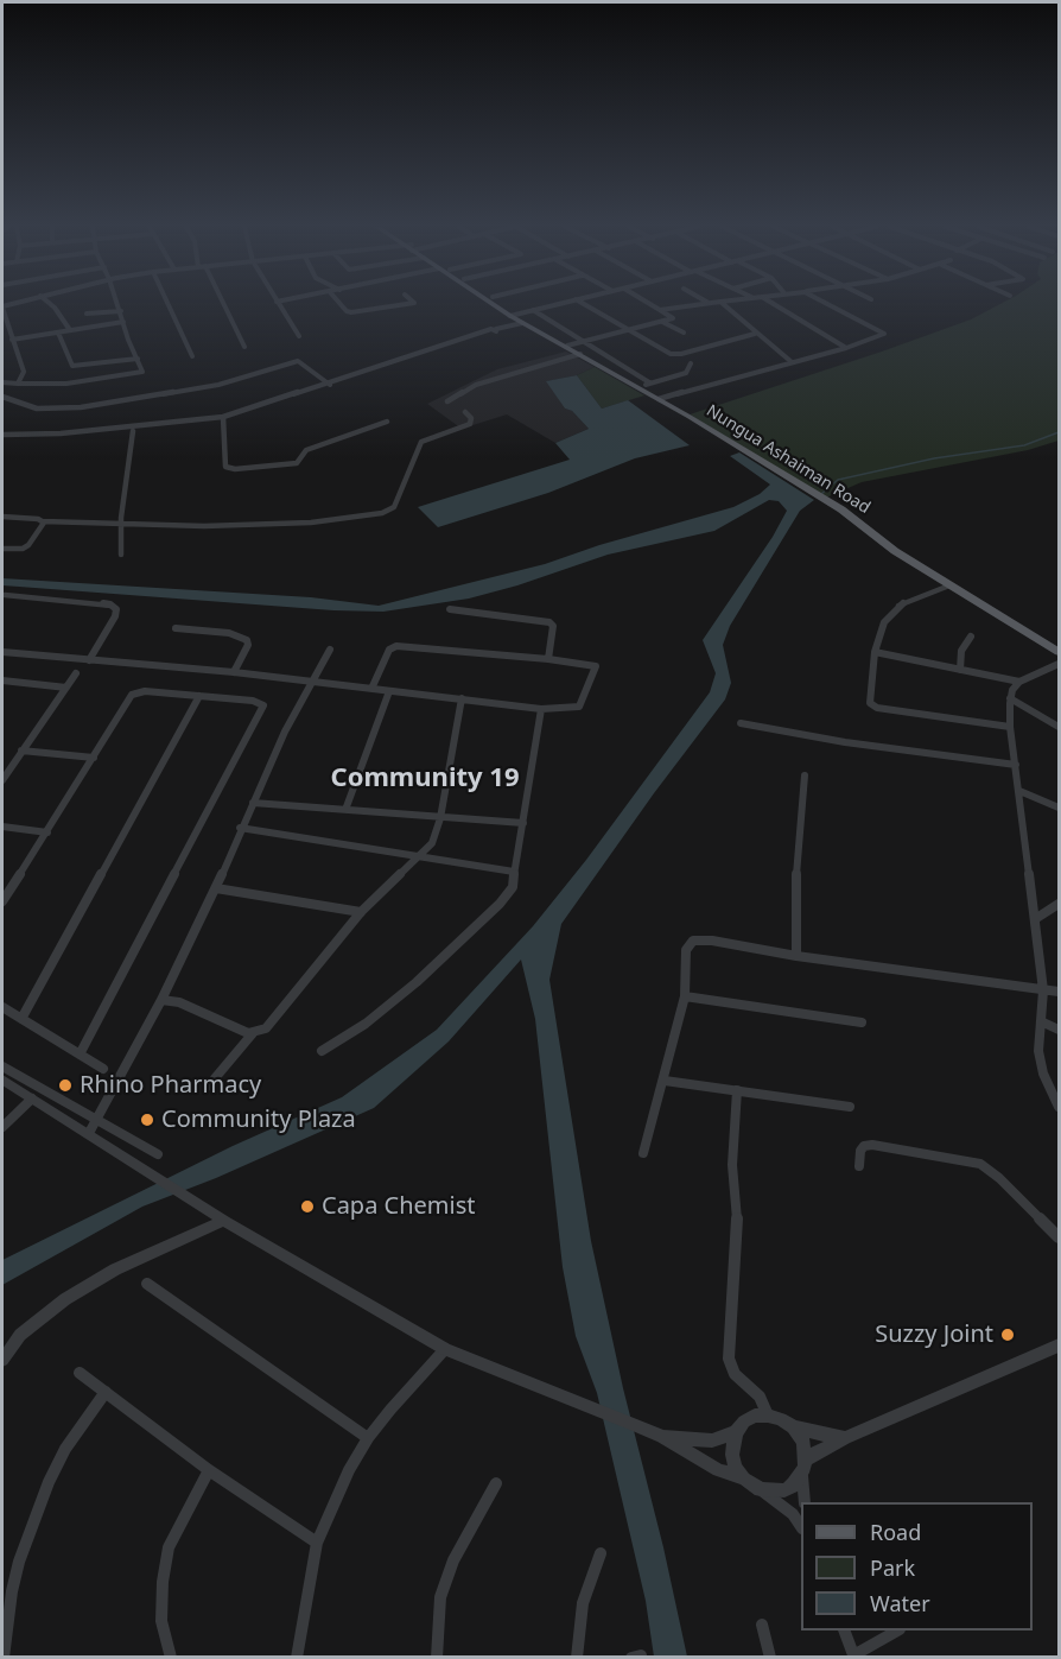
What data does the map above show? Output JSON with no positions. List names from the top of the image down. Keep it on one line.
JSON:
{"streets":{"main road":["Nungua Ashaiman Road"]},"districts":["Community 19"],"places":["Rhino Pharmacy","Community Plaza","Capa Chemist","Suzzy Joint"],"legend":["Road","Park","Water"]}
